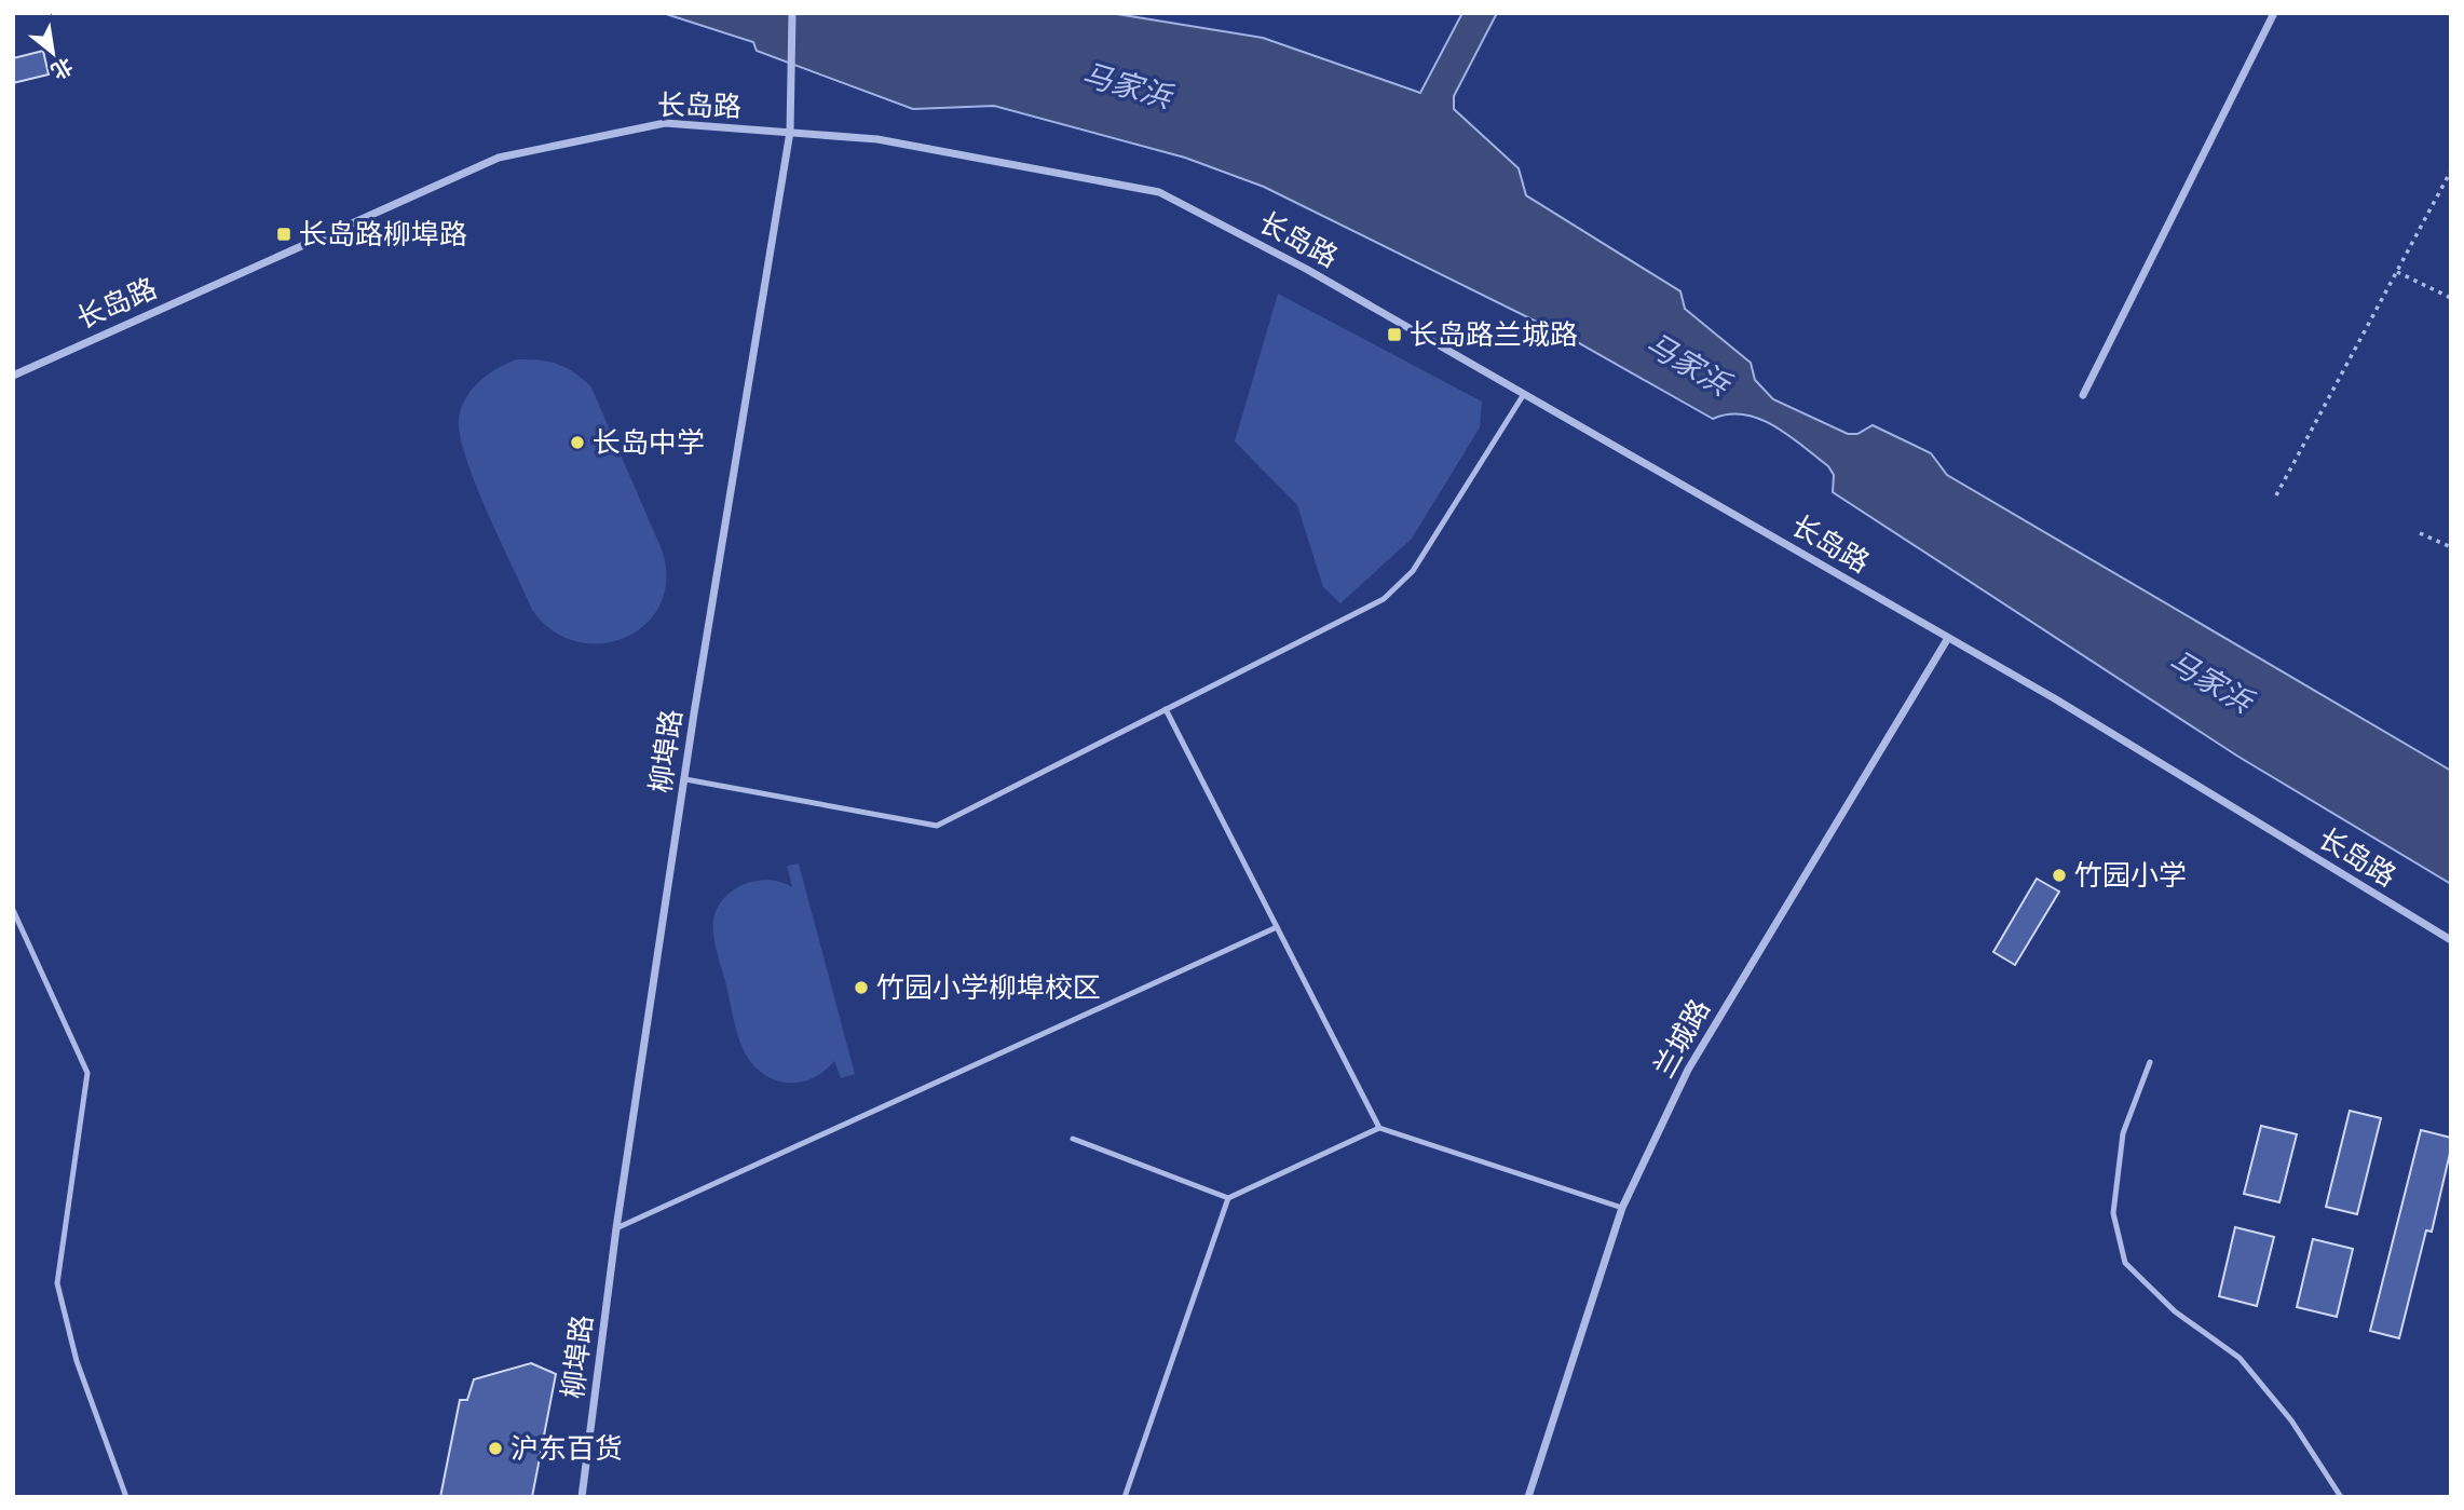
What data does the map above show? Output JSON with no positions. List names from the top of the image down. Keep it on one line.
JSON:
{"streets":{"street":["长岛路","柳埠路","兰城路"]},"crossings":[["长岛路","柳埠路"],["长岛路","兰城路"]],"water":["马家浜"],"places":{"transit":["长岛路柳埠路","长岛路兰城路"],"other":["长岛中学","竹园小学","竹园小学柳埠校区","沪东百货"]},"north":"bottom right"}
